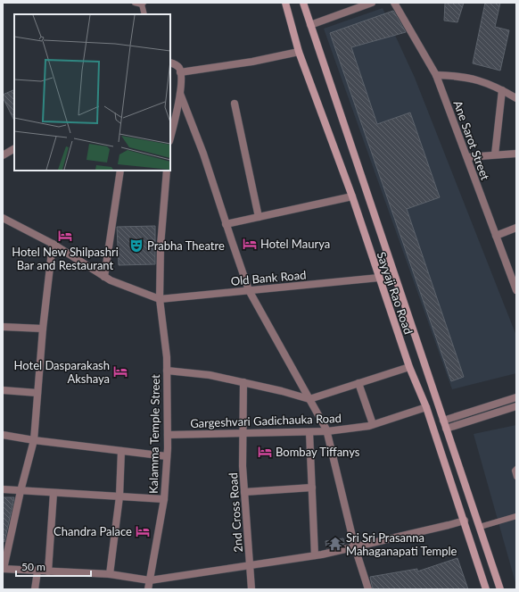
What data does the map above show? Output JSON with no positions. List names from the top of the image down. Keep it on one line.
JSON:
{"streets":{"main road":["Sayyaji Rao Road"],"street":["Ane Sarot Street","Old Bank Road","Gargeshvari Gadichauka Road","Kalamma Temple Street","2nd Cross Road"]},"crossings":[["Old Bank Road","Sayyaji Rao Road"],["Old Bank Road","Kalamma Temple Street"],["Sayyaji Rao Road","Gargeshvari Gadichauka Road"],["Gargeshvari Gadichauka Road","Kalamma Temple Street"],["Gargeshvari Gadichauka Road","2nd Cross Road"]],"places":{"hotel":["Hotel New Shilpashri Bar and Restaurant","Hotel Maurya","Hotel Dasparakash Akshaya","Bombay Tiffanys","Chandra Palace"],"theatre":["Prabha Theatre"],"temple":["Sri Sri Prasanna Mahaganapati Temple"]},"scale_bar":"50 m"}
